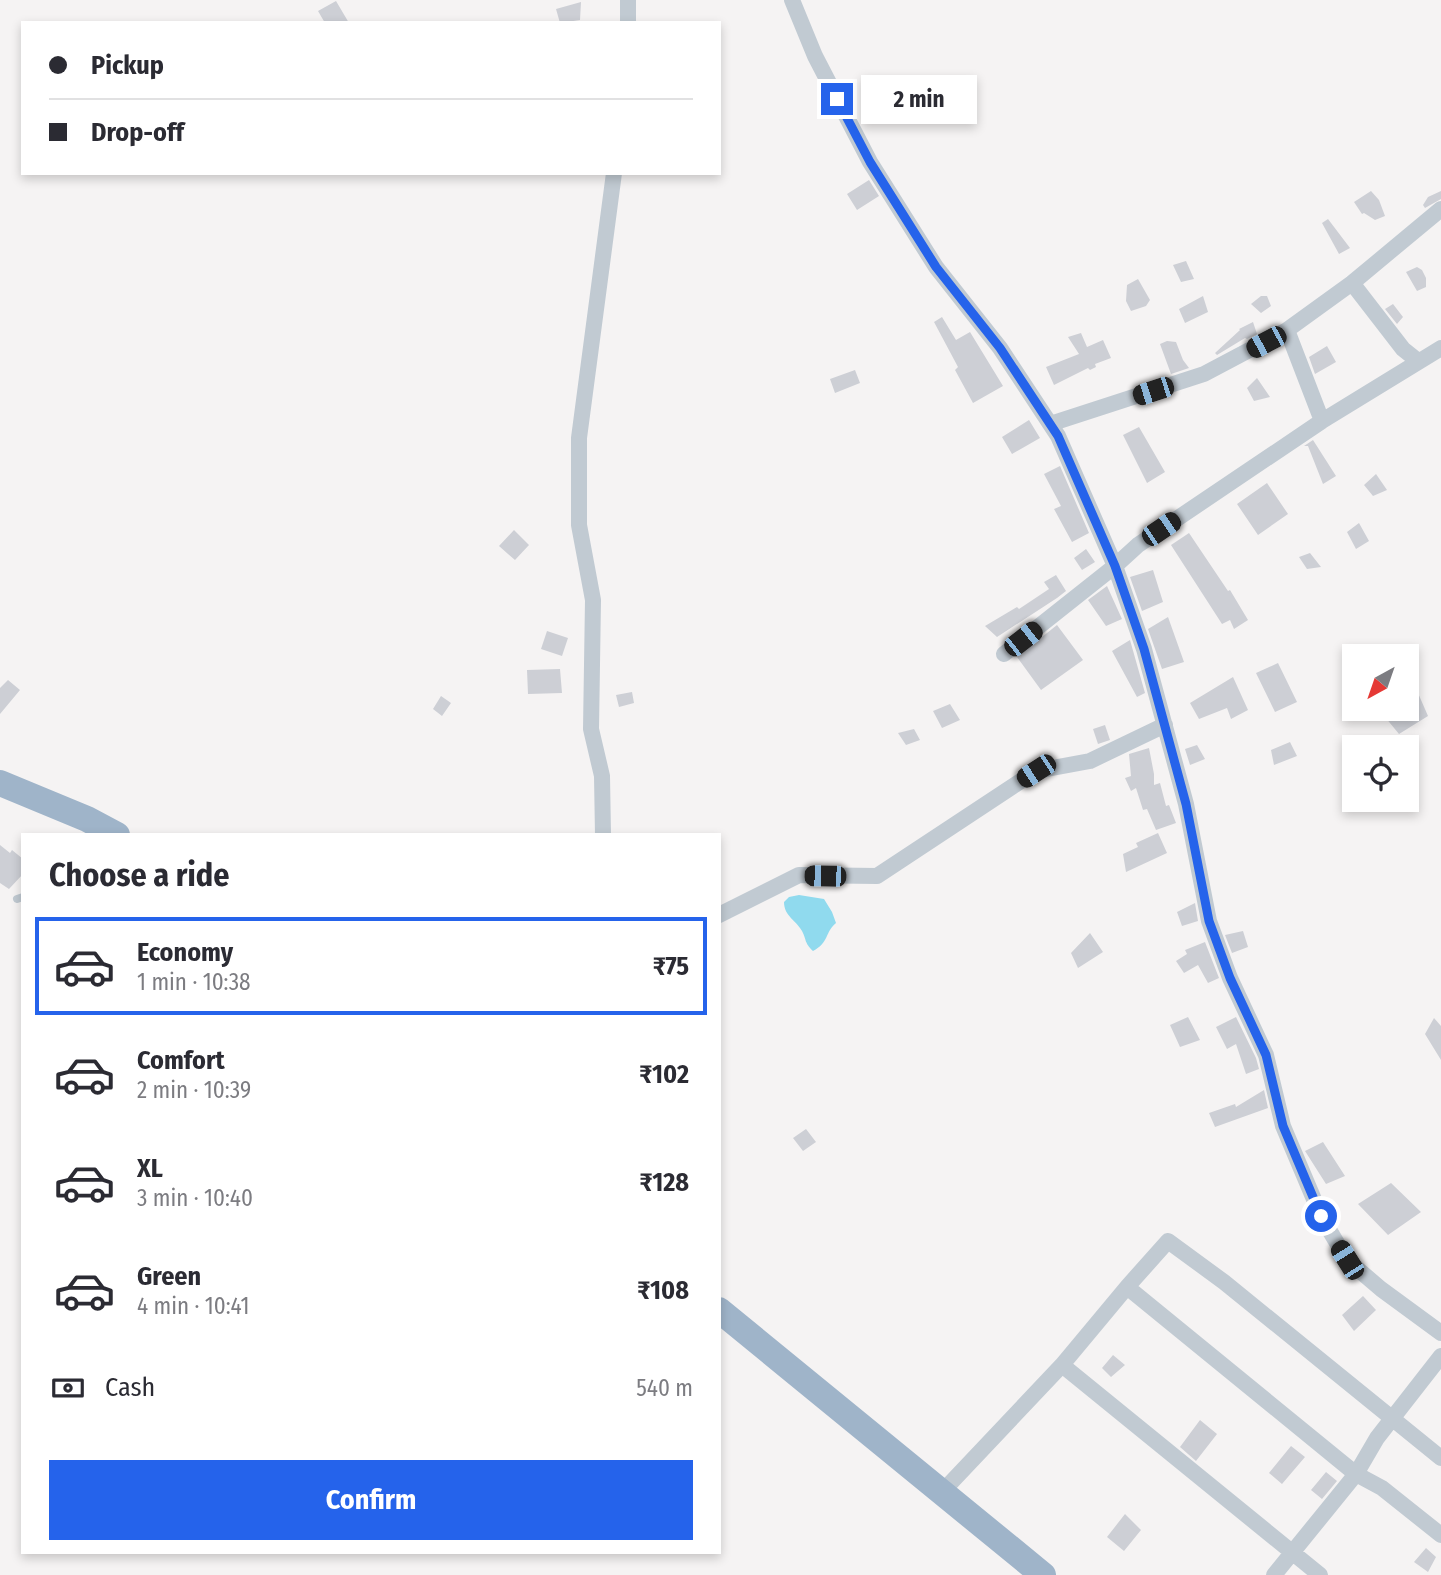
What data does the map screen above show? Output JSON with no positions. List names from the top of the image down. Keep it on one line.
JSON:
{"north":"bottom left","page":{"banner":["Pickup","Drop-off"],"bubble":"2 min","heading":"Choose a ride","list":[{"name":"Economy","note":"1 min · 10:38","value":"₹75"},{"name":"Comfort","note":"2 min · 10:39","value":"₹102"},{"name":"XL","note":"3 min · 10:40","value":"₹128"},{"name":"Green","note":"4 min · 10:41","value":"₹108"}],"pay":["Cash","540 m"],"buttons":"Confirm"}}
